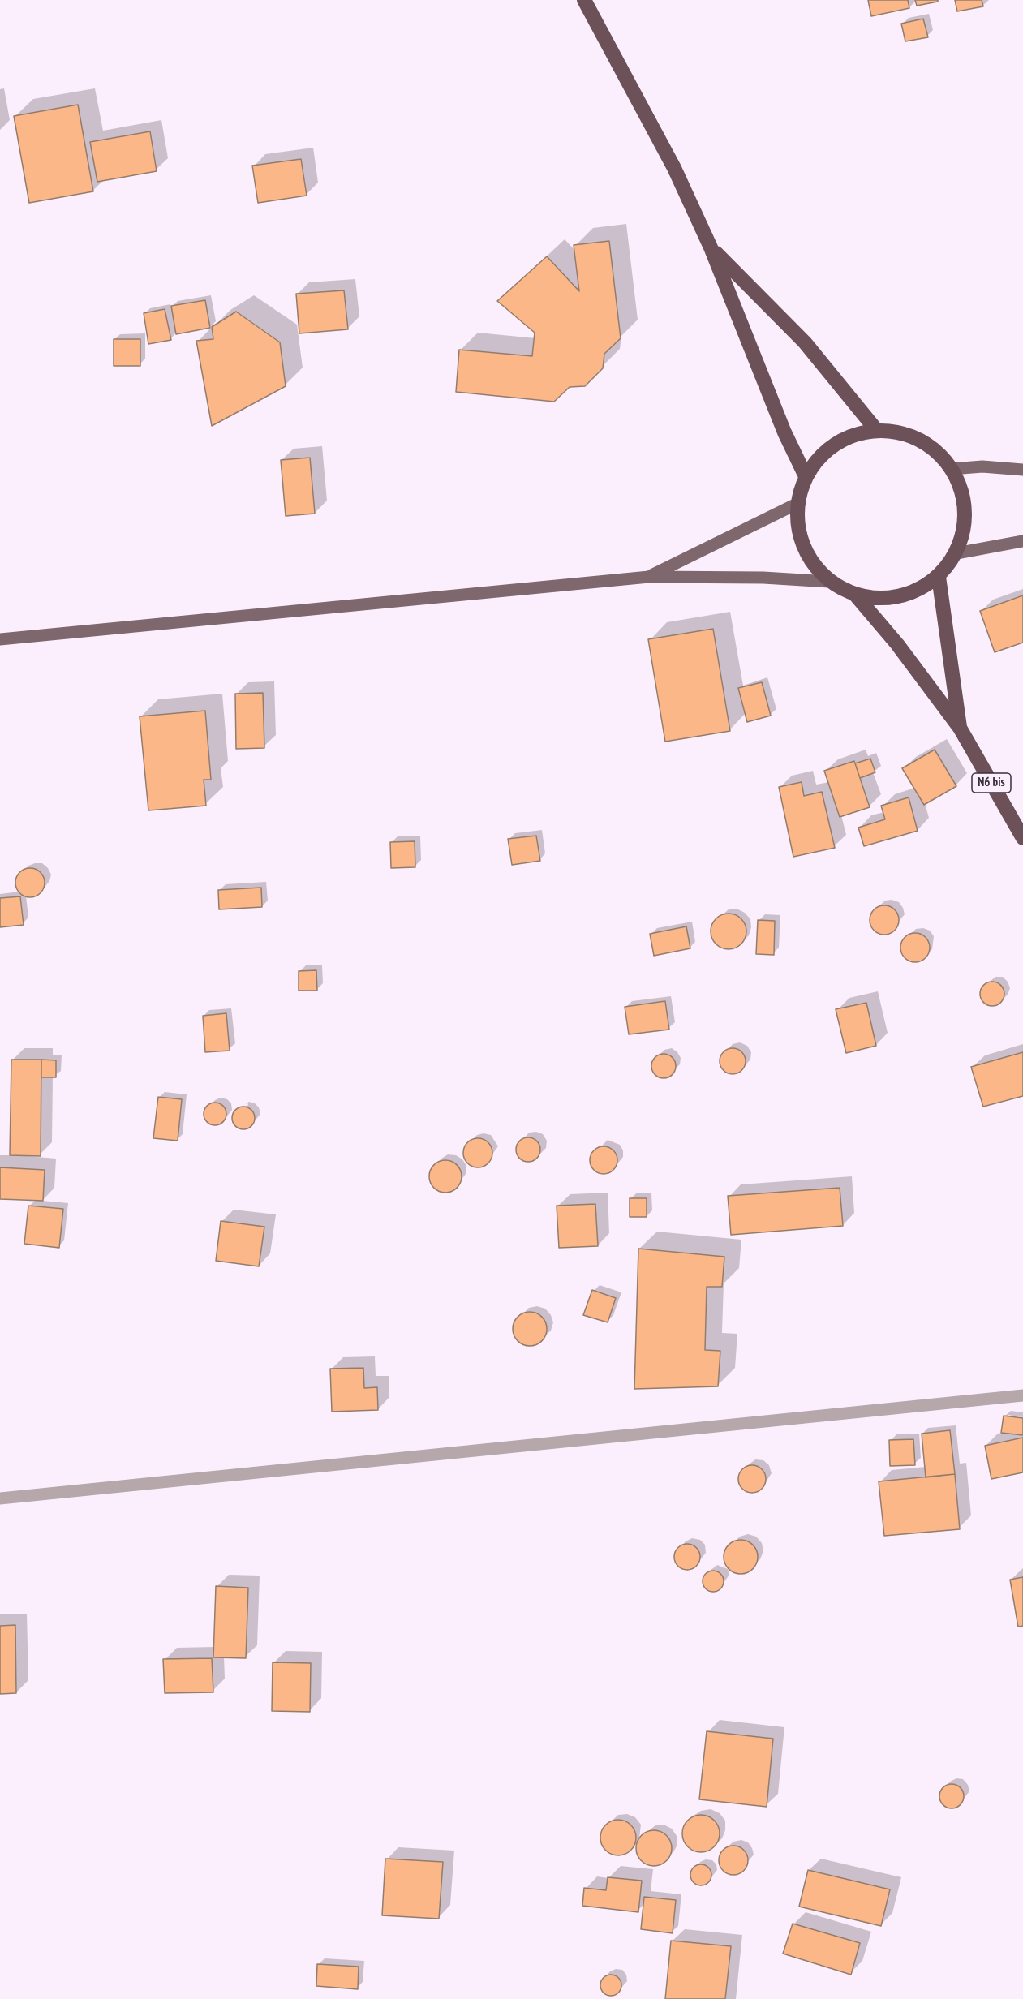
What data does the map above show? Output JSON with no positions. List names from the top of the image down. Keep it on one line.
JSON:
{"streets":{"highway":["N6 bis"]}}
